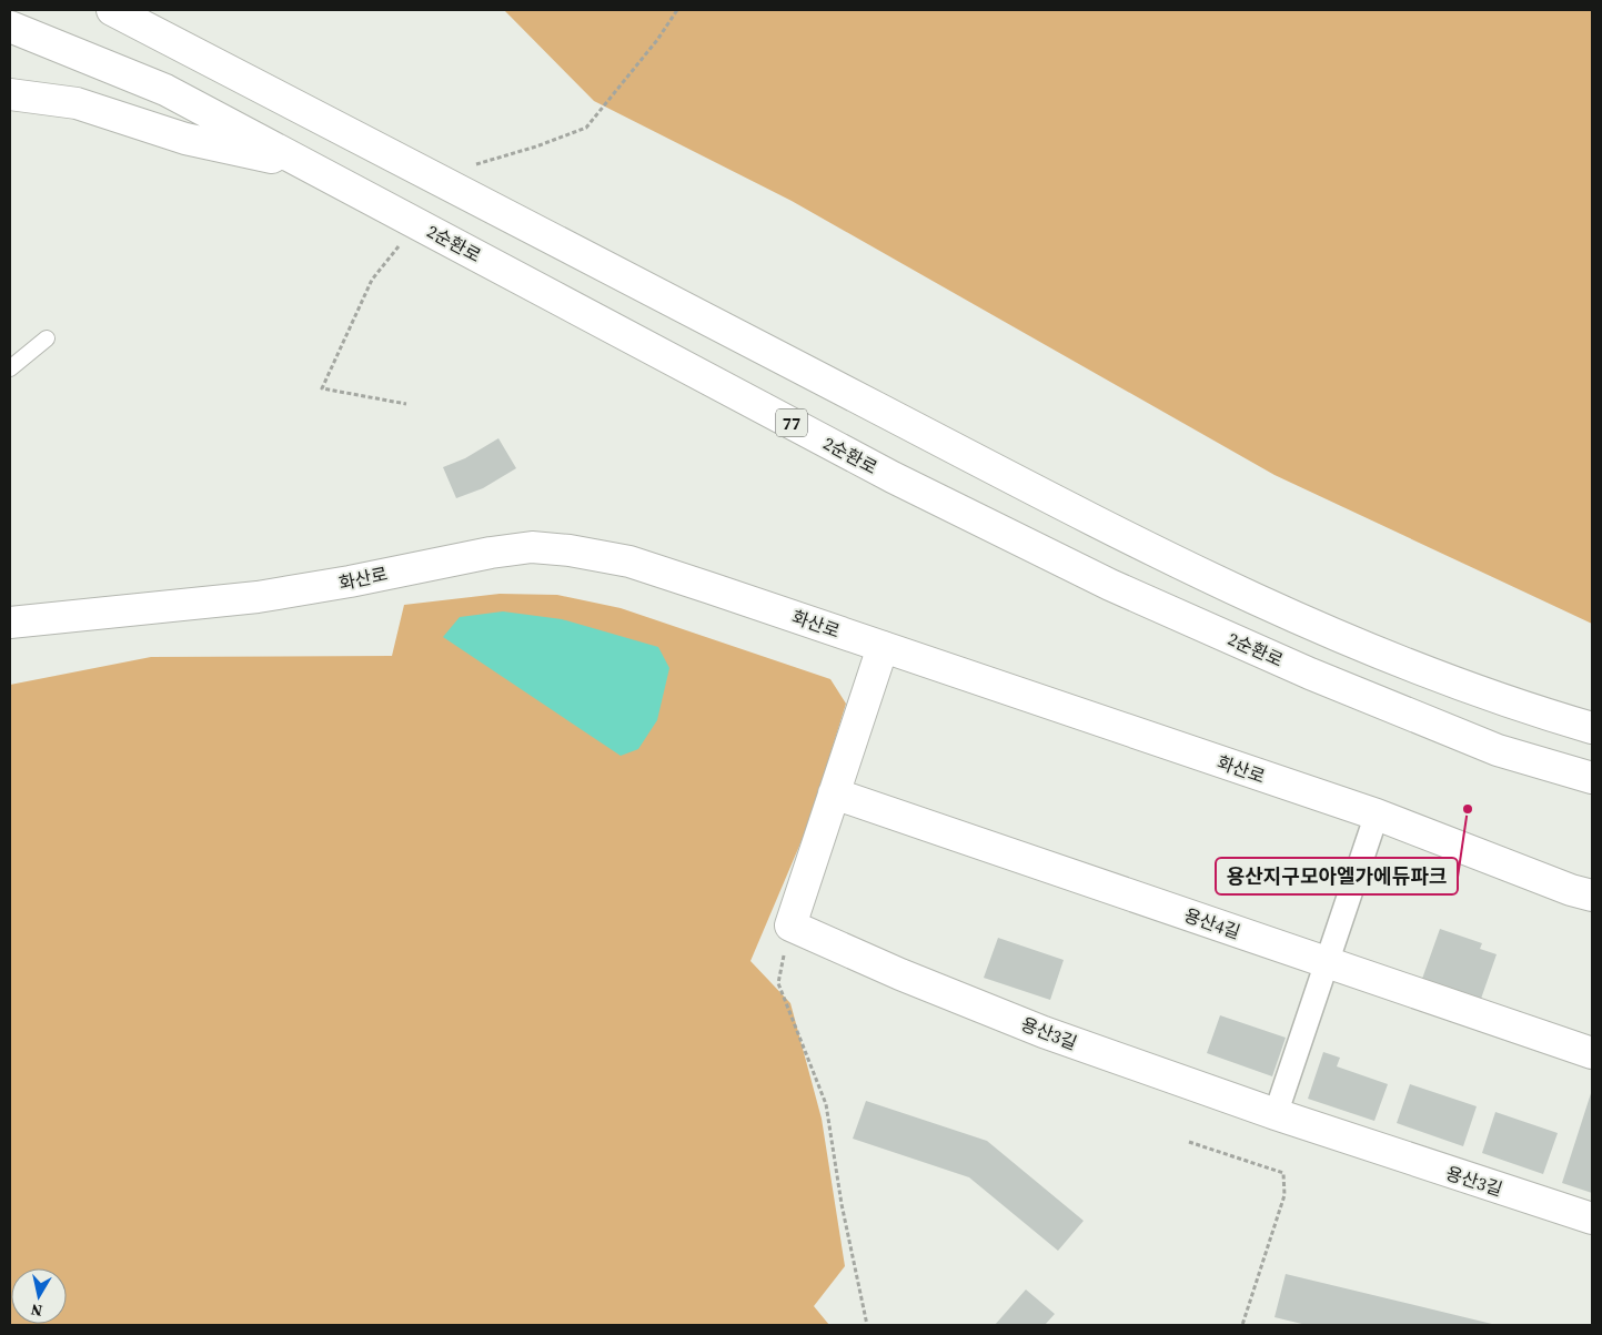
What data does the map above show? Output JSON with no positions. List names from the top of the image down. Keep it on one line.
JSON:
{"streets":{"main road":["2순환로","77","화산로","용산4길","용산3길"]},"places":["용산지구모아엘가에듀파크"],"north":"bottom"}
